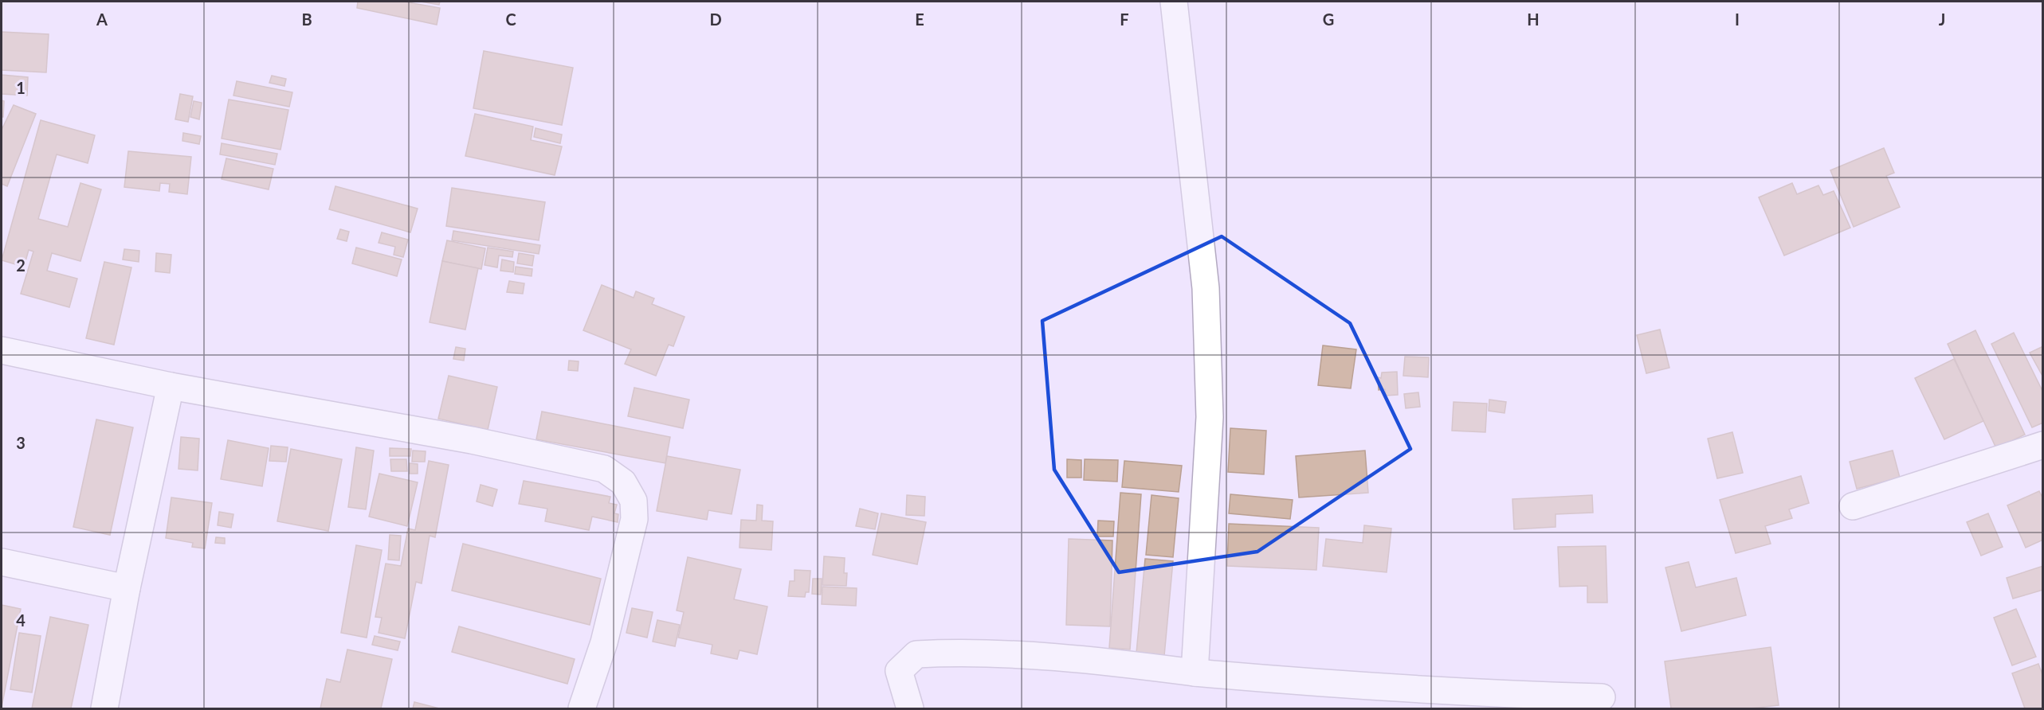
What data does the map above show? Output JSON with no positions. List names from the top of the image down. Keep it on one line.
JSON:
{"grid":{"columns":["A","B","C","D","E","F","G","H","I","J"],"rows":["1","2","3","4"]}}
